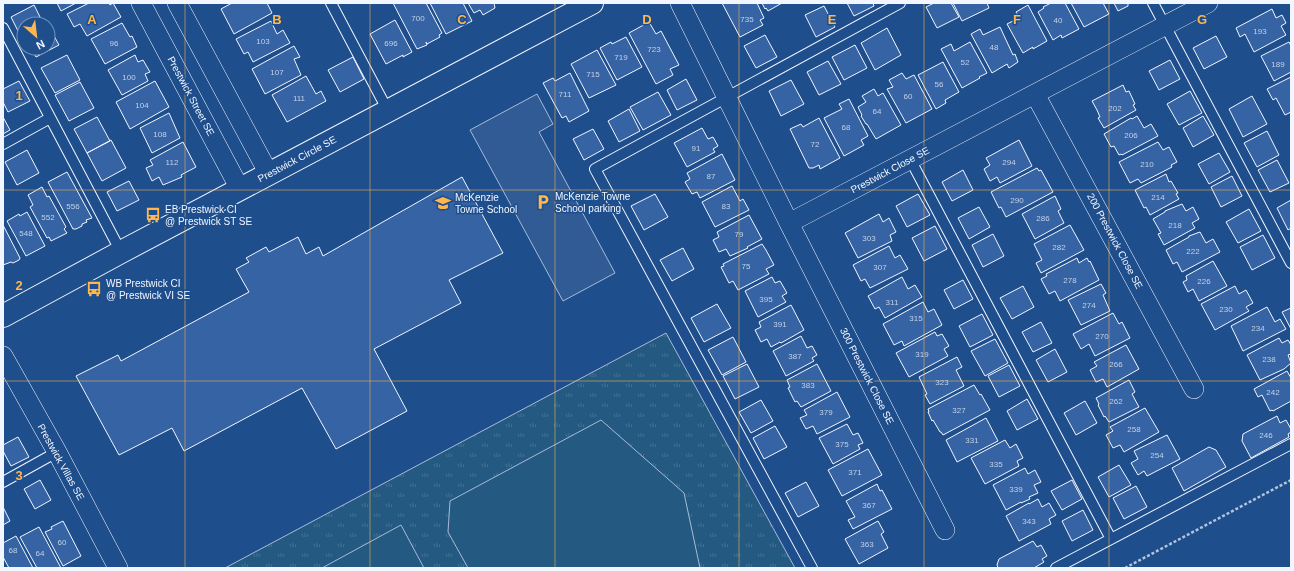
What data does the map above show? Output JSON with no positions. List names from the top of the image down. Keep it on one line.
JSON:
{"streets":{"street":["Prestwick Street SE","Prestwick Circle SE","Prestwick Close SE","200 Prestwick Close SE","300 Prestwick Close SE","Prestwick Villas SE"]},"crossings":[["Prestwick Street SE","Prestwick Circle SE"],["Prestwick Close SE","200 Prestwick Close SE"],["Prestwick Close SE","300 Prestwick Close SE"]],"places":{"parking":["McKenzie Towne School parking"],"school or university":["McKenzie Towne School"],"bus stop":["EB Prestwick CI @ Prestwick ST SE","WB Prestwick CI @ Prestwick VI SE"]},"house_numbers":["700","735","40","193","103","96","696","48","723","719","52","189","107","715","100","56","711","60","111","104","202","64","68","108","206","72","91","112","294","210","87","214","290","556","83","552","286","218","548","79","303","282","222","75","307","278","226","395","311","274","230","315","391","234","270","319","387","238","266","323","383","242","262","327","379","258","246","331","375","254","335","371","339","367","343","60","363","68","64"],"north":"bottom right","grid":{"columns":["A","B","C","D","E","F","G"],"rows":["1","2","3"]}}
